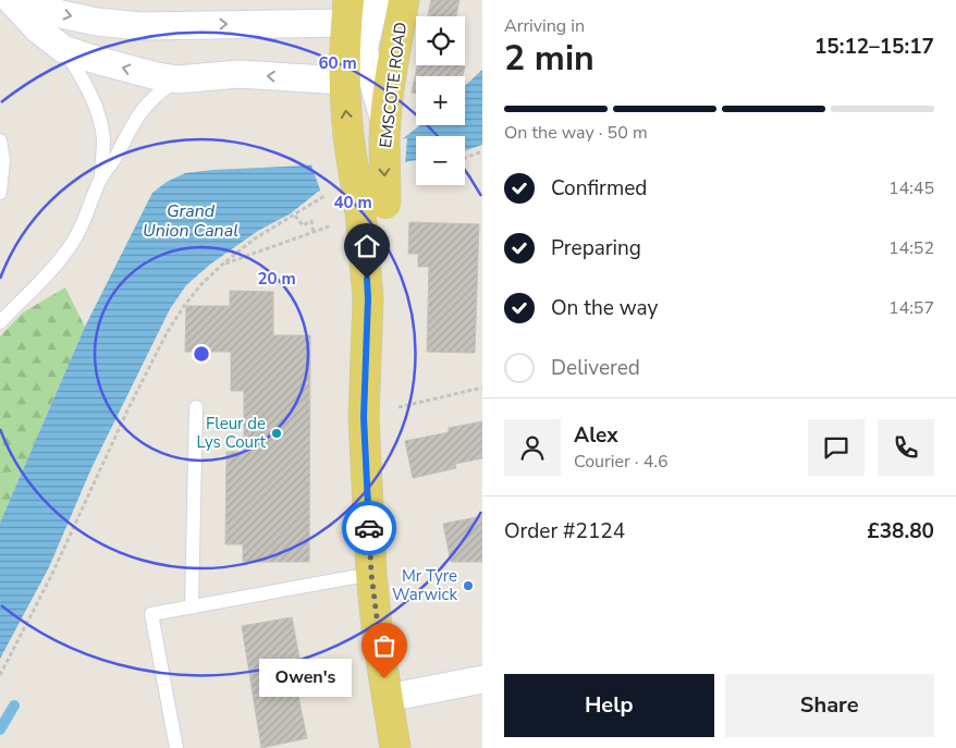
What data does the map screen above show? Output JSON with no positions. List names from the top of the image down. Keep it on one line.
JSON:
{"streets":{"main road":["EMSCOTE ROAD"]},"water":["Grand Union Canal"],"places":["Fleur de Lys Court","Mr Tyre Warwick","Owen's"],"page":{"heading":["2 min","Arriving in","15:12–15:17"],"panel":["Alex","Courier · 4.6","Order #2124","£38.80"],"map_buttons":["+","−"],"bar":"On the way · 50 m","list":[["Confirmed","14:45"],["Preparing","14:52"],["On the way","14:57"],"Delivered"],"bubble":"Owen's","buttons":["Help","Share"]},"rings":["60 m","40 m","20 m"]}
